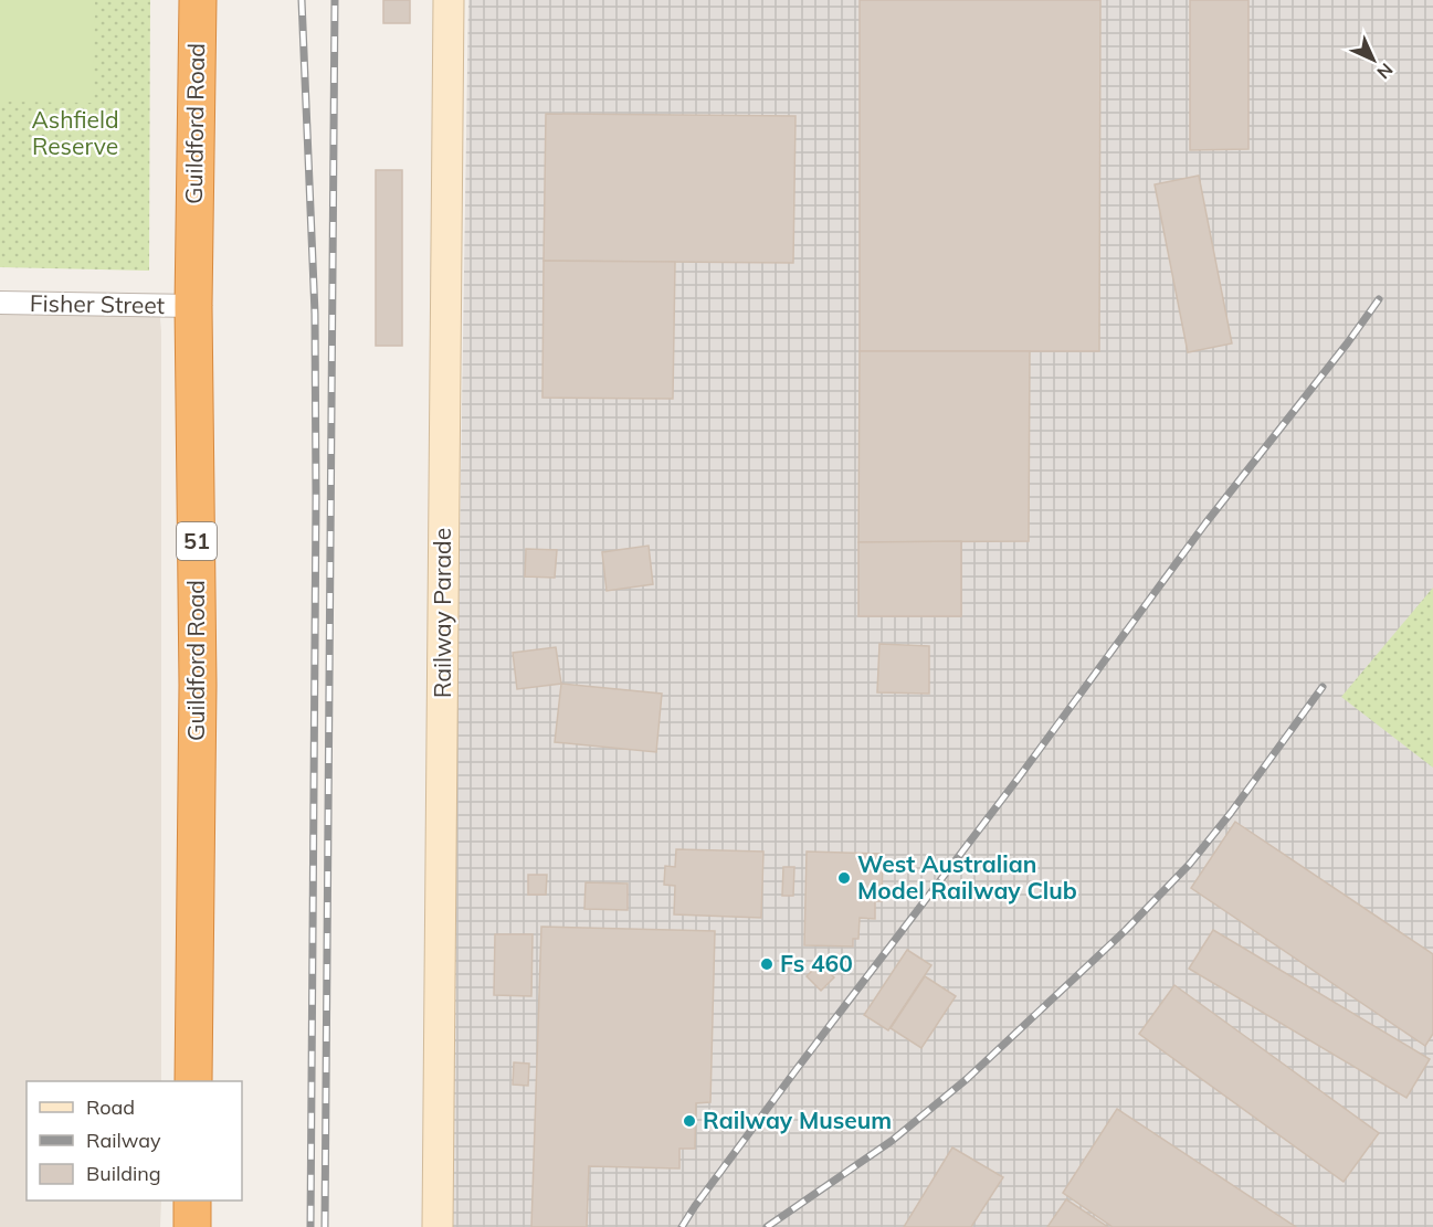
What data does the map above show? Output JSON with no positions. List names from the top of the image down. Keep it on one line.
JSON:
{"streets":{"highway":["Guildford Road","51"],"street":["Fisher Street","Railway Parade"]},"crossings":[["Guildford Road","Fisher Street"]],"parks":["Ashfield Reserve"],"places":["West Australian Model Railway Club","Fs 460","Railway Museum"],"legend":["Road","Railway","Building"],"north":"bottom right"}
